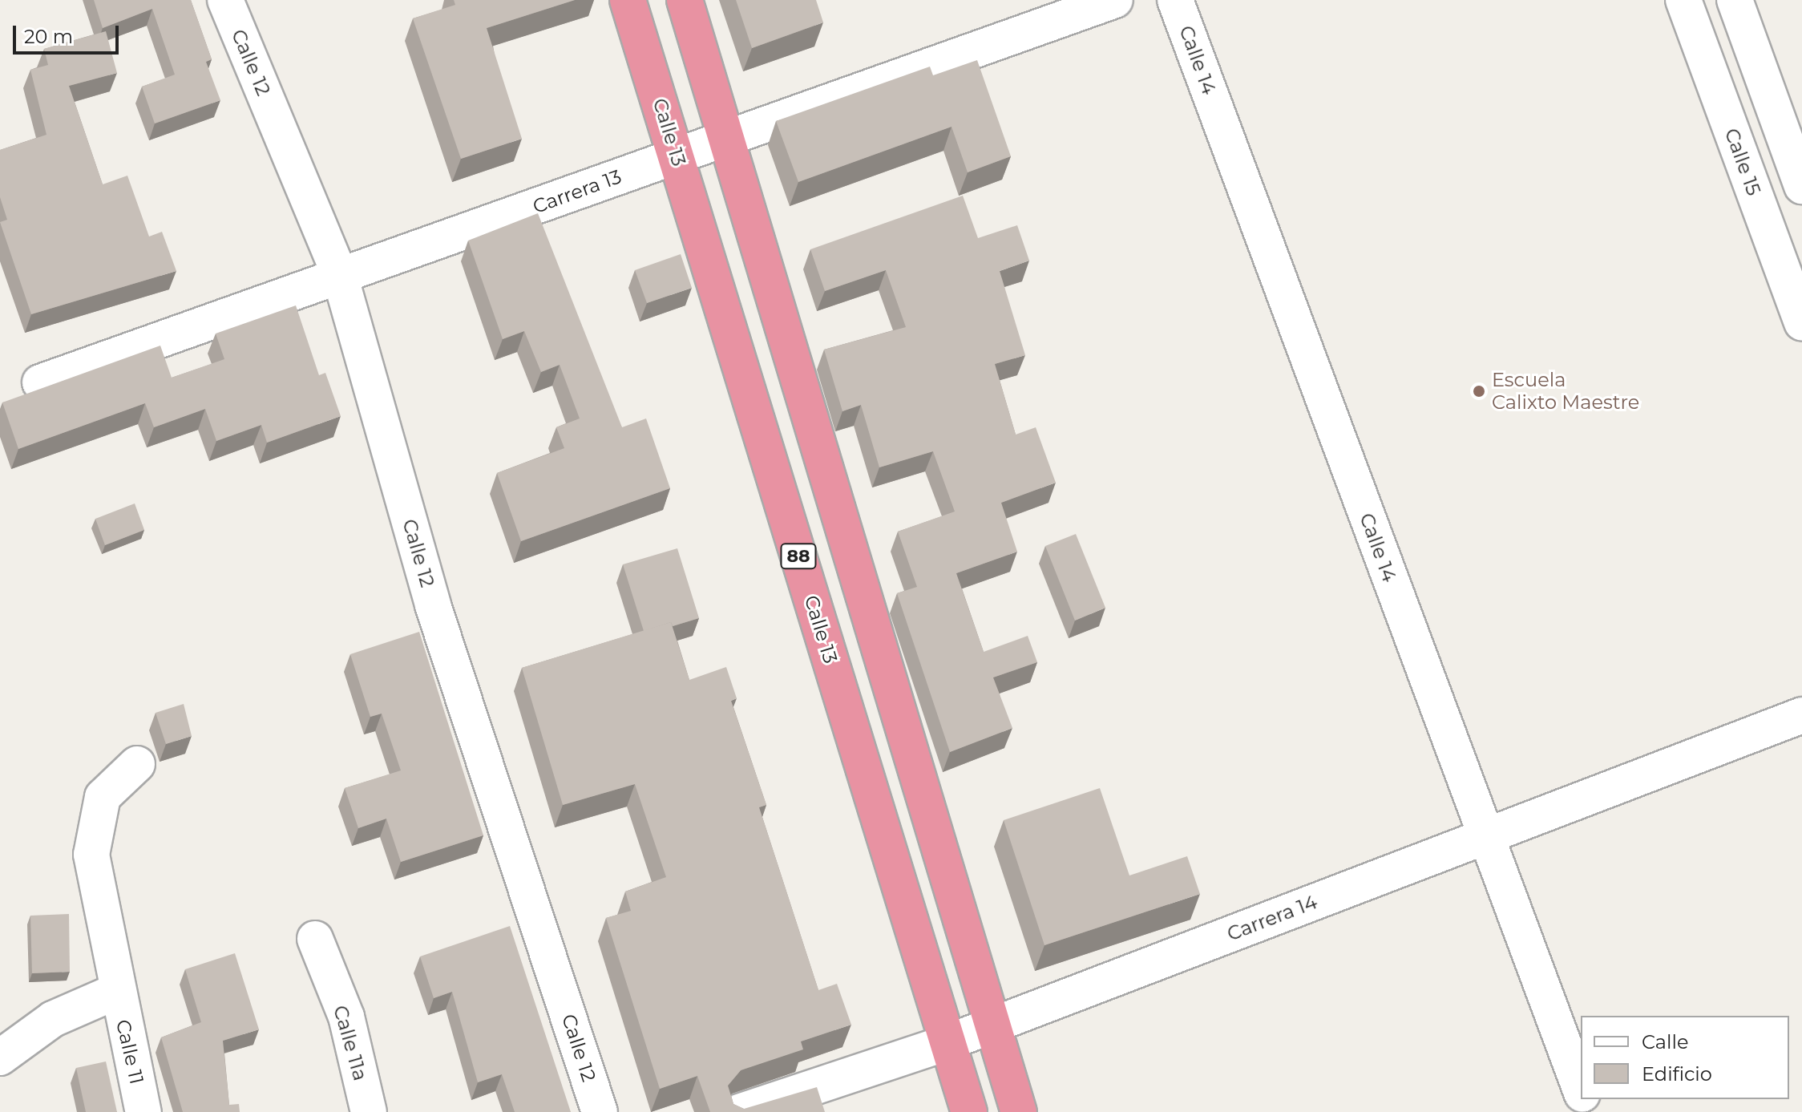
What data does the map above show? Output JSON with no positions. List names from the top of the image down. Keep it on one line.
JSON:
{"streets":{"highway":["Calle 13","88"],"street":["Calle 14","Calle 12","Calle 15","Carrera 13","Carrera 14","Calle 11a","Calle 11"]},"crossings":[["Calle 14","Carrera 14"],["Calle 12","Carrera 13"],["Calle 13","Carrera 13"],["Calle 13","Carrera 14"]],"places":["Escuela Calixto Maestre"],"legend":["Calle","Edificio"],"scale_bar":"20 m"}
